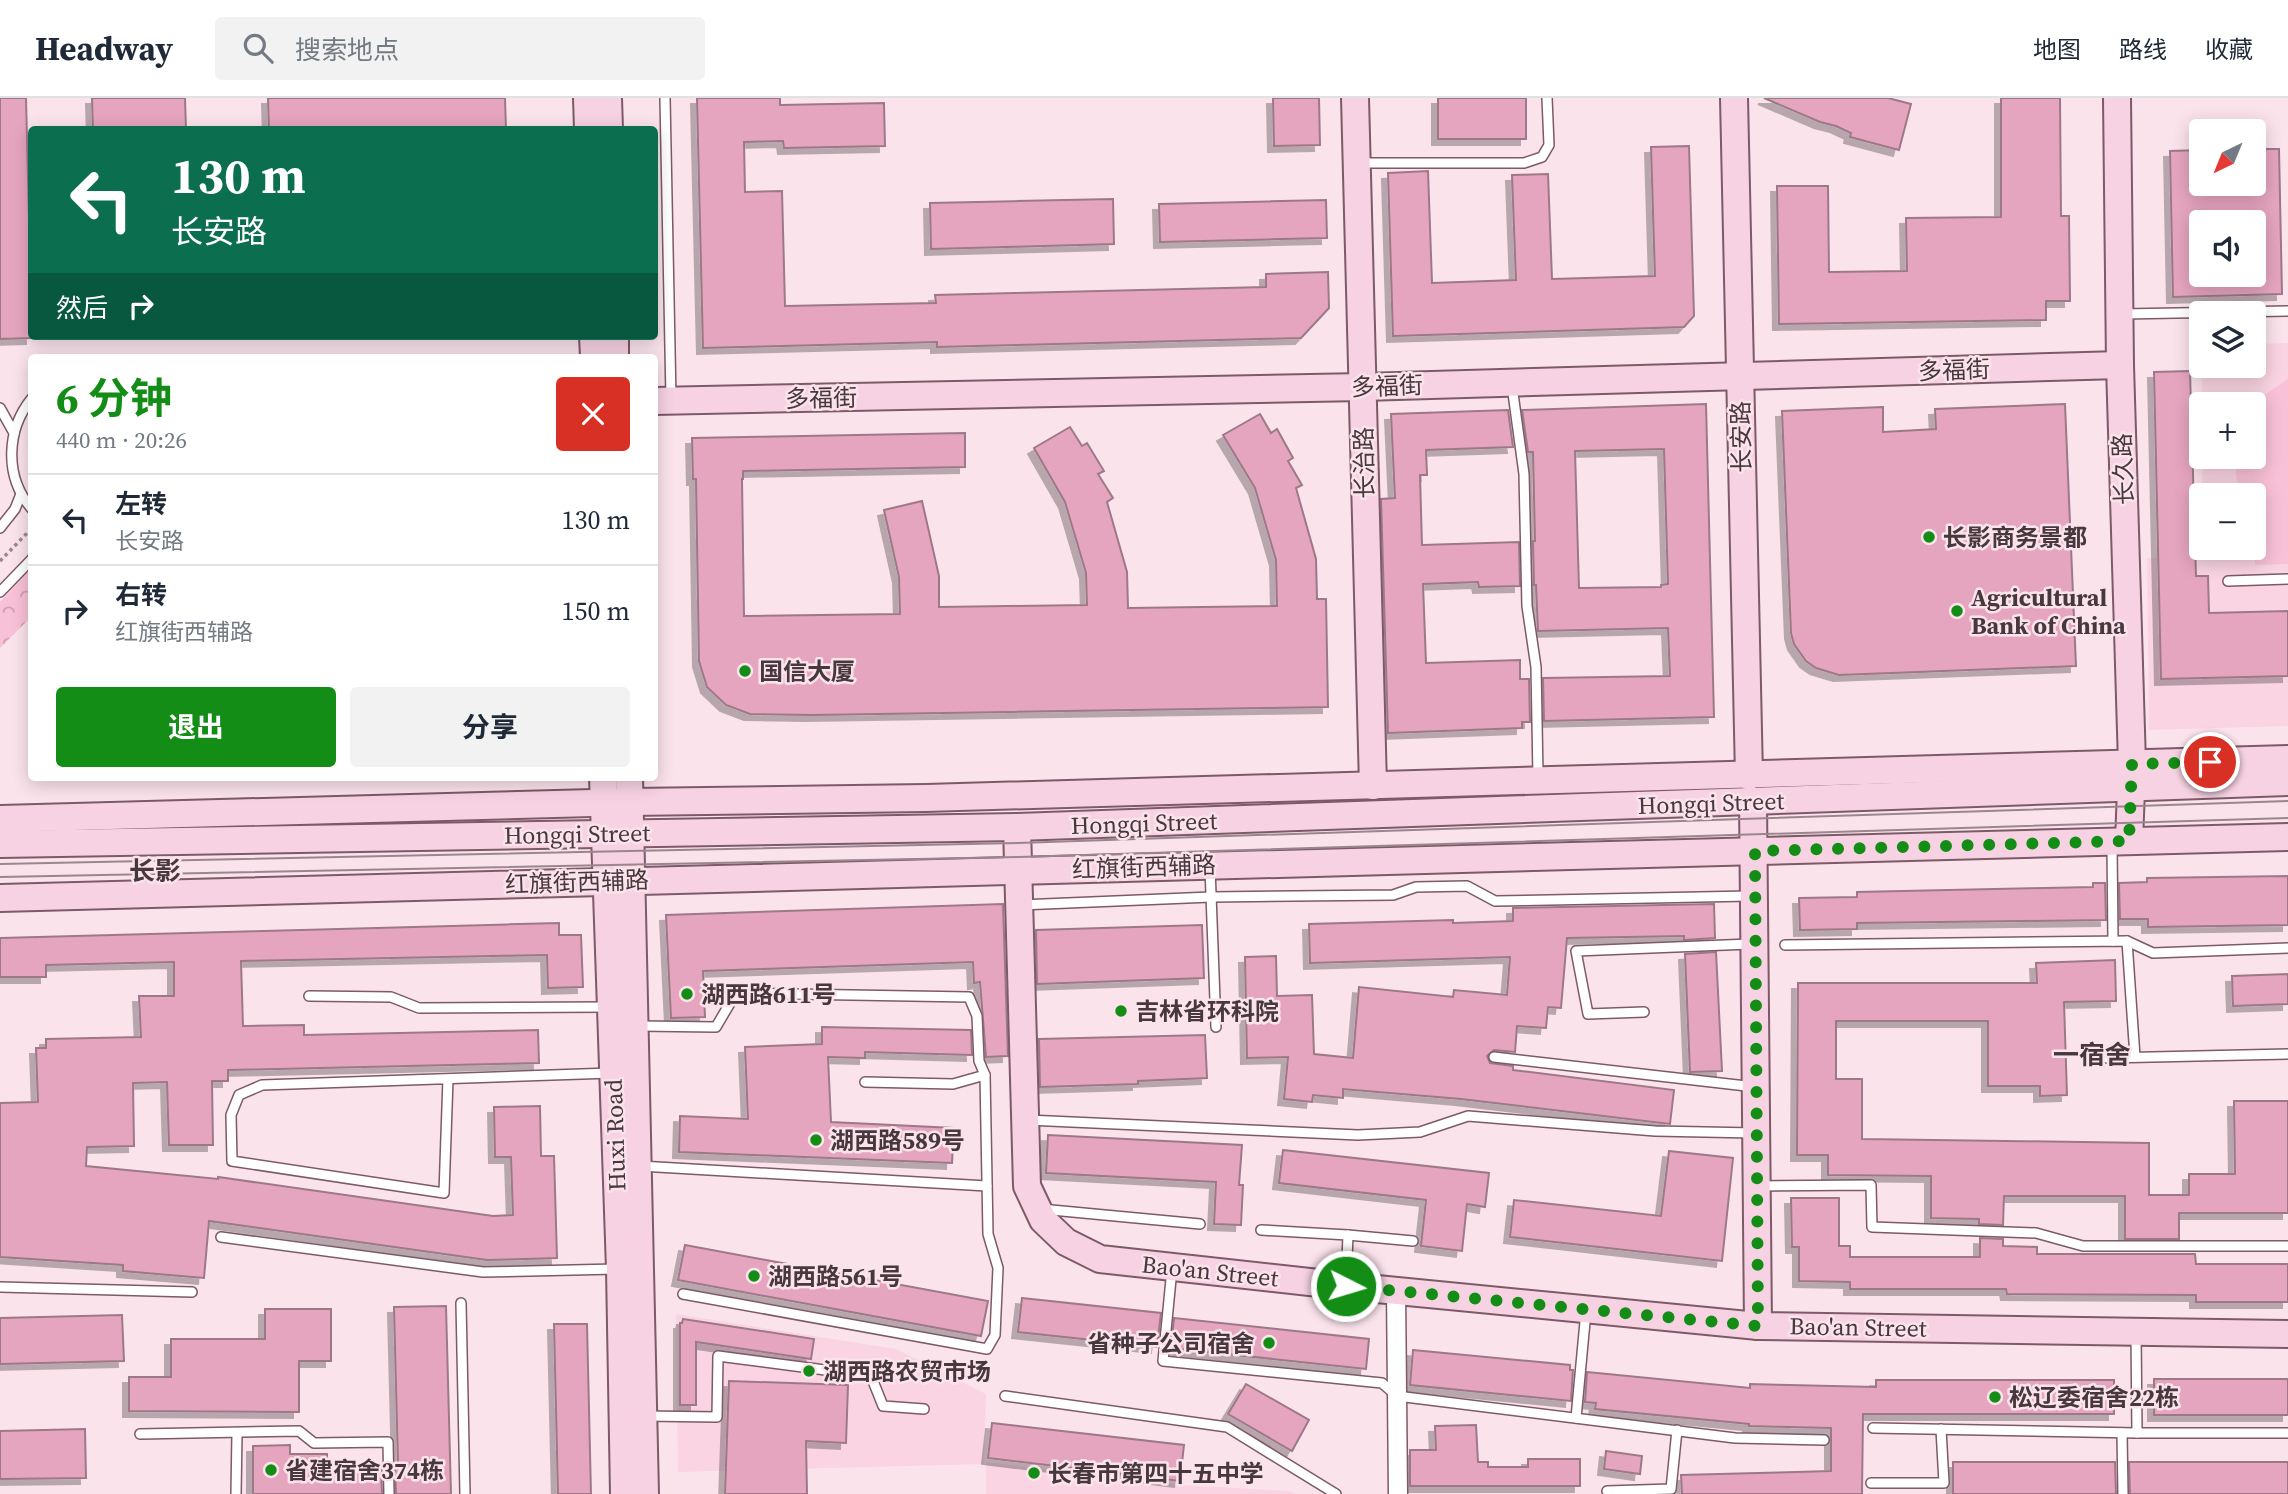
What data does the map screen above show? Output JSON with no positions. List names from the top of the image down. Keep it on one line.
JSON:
{"streets":{"street":["多福街","长安路","长治路","长久路","Hongqi Street","红旗街西辅路","Huxi Road","Bao'an Street"]},"crossings":[["多福街","长安路"],["多福街","长治路"],["多福街","长久路"],["长安路","Hongqi Street"],["长安路","红旗街西辅路"],["长安路","Bao'an Street"],["长治路","Hongqi Street"],["长久路","Hongqi Street"],["长久路","红旗街西辅路"],["Hongqi Street","Huxi Road"],["Hongqi Street","Bao'an Street"],["红旗街西辅路","Huxi Road"],["红旗街西辅路","Bao'an Street"]],"districts":["长影","一宿舍"],"places":["长影商务景都","Agricultural Bank of China","国信大厦","湖西路611号","吉林省环科院","湖西路589号","湖西路561号","省种子公司宿舍","湖西路农贸市场","松辽委宿舍22栋","省建宿舍374栋","长春市第四十五中学"],"north":"bottom left","page":{"header":"Headway","search":"搜索地点","nav":["地图","路线","收藏"],"map_buttons":["+","−"],"turn":["130 m","长安路"],"then":"然后","heading":["6 分钟","440 m · 20:26"],"list":[{"name":"左转","note":"长安路","value":"130 m"},{"name":"右转","note":"红旗街西辅路","value":"150 m"}],"buttons":["退出","分享"]}}
